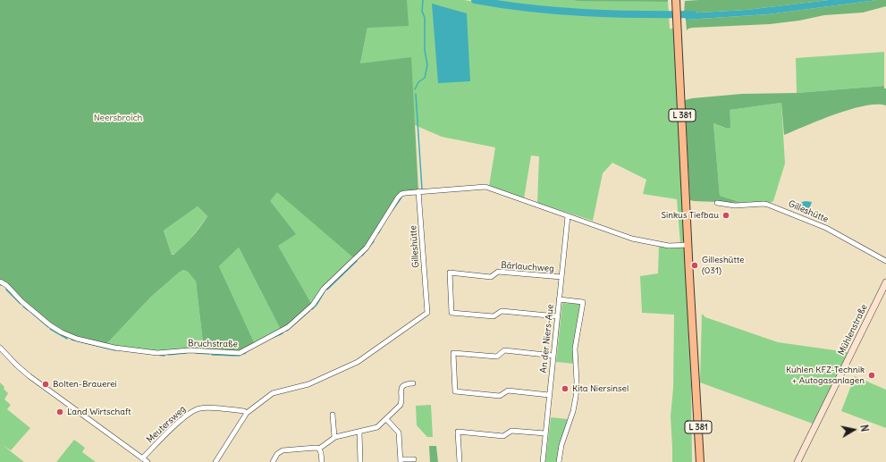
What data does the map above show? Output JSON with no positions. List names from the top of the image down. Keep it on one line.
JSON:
{"streets":{"main road":["L 381"],"street":["Gilleshütte","Bärlauchweg","Mühlenstraße","An der Niers-Aue","Bruchstraße","Meutersweg"]},"crossings":[["Gilleshütte","Bruchstraße"],["Gilleshütte","Meutersweg"],["Bärlauchweg","An der Niers-Aue"]],"parks":["Neersbroich"],"places":["Sinkus Tiefbau","Gilleshütte (031)","Kuhlen KFZ-Technik + Autogasanlagen","Bolten-Brauerei","Kita Niersinsel","Land Wirtschaft"],"north":"right"}
